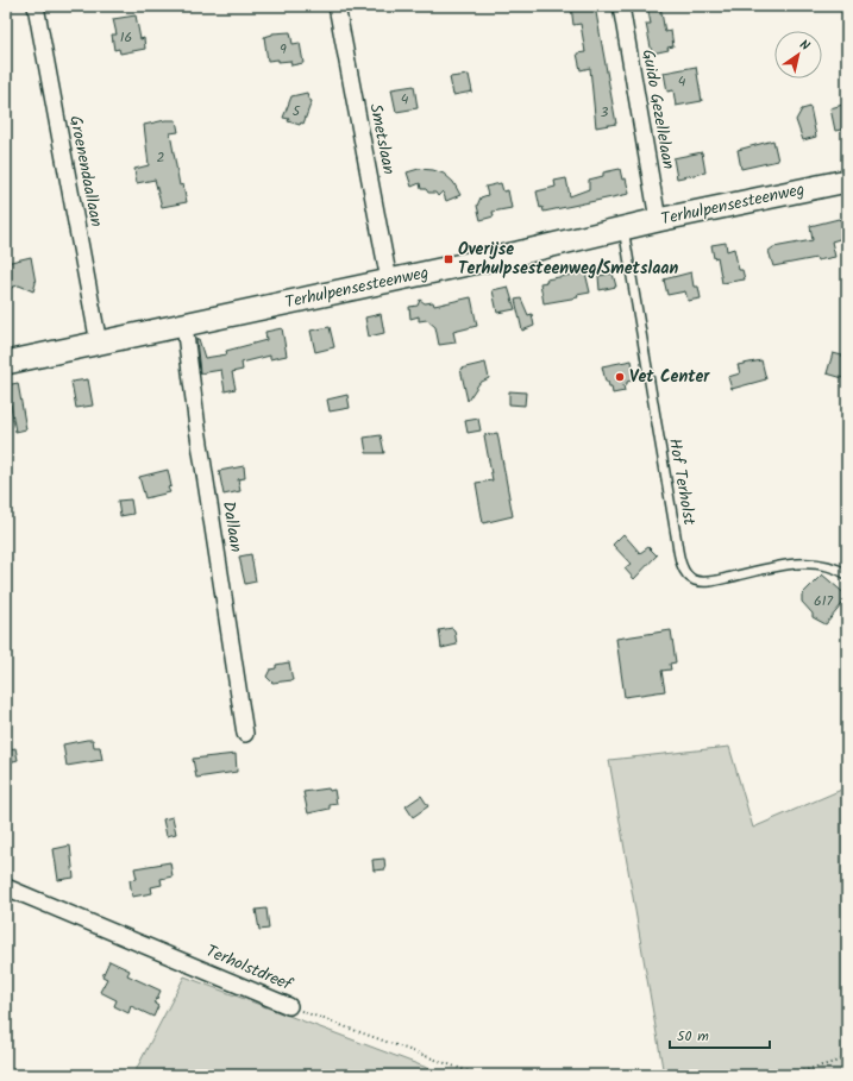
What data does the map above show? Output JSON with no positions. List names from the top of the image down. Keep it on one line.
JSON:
{"streets":{"main road":["Terhulpensesteenweg"],"street":["Guido Gezellelaan","Smetslaan","Groenendaallaan","Dallaan","Terholstdreef"],"lane":["Hof Terholst"]},"crossings":[["Guido Gezellelaan","Terhulpensesteenweg"],["Smetslaan","Terhulpensesteenweg"],["Groenendaallaan","Terhulpensesteenweg"],["Terhulpensesteenweg","Hof Terholst"],["Terhulpensesteenweg","Dallaan"]],"places":{"transit":["Overijse Terhulpsesteenweg/Smetslaan"],"other":["Vet Center"]},"house_numbers":["16","9","4","4","5","3","2","617"],"scale_bar":"50 m","north":"top right"}
